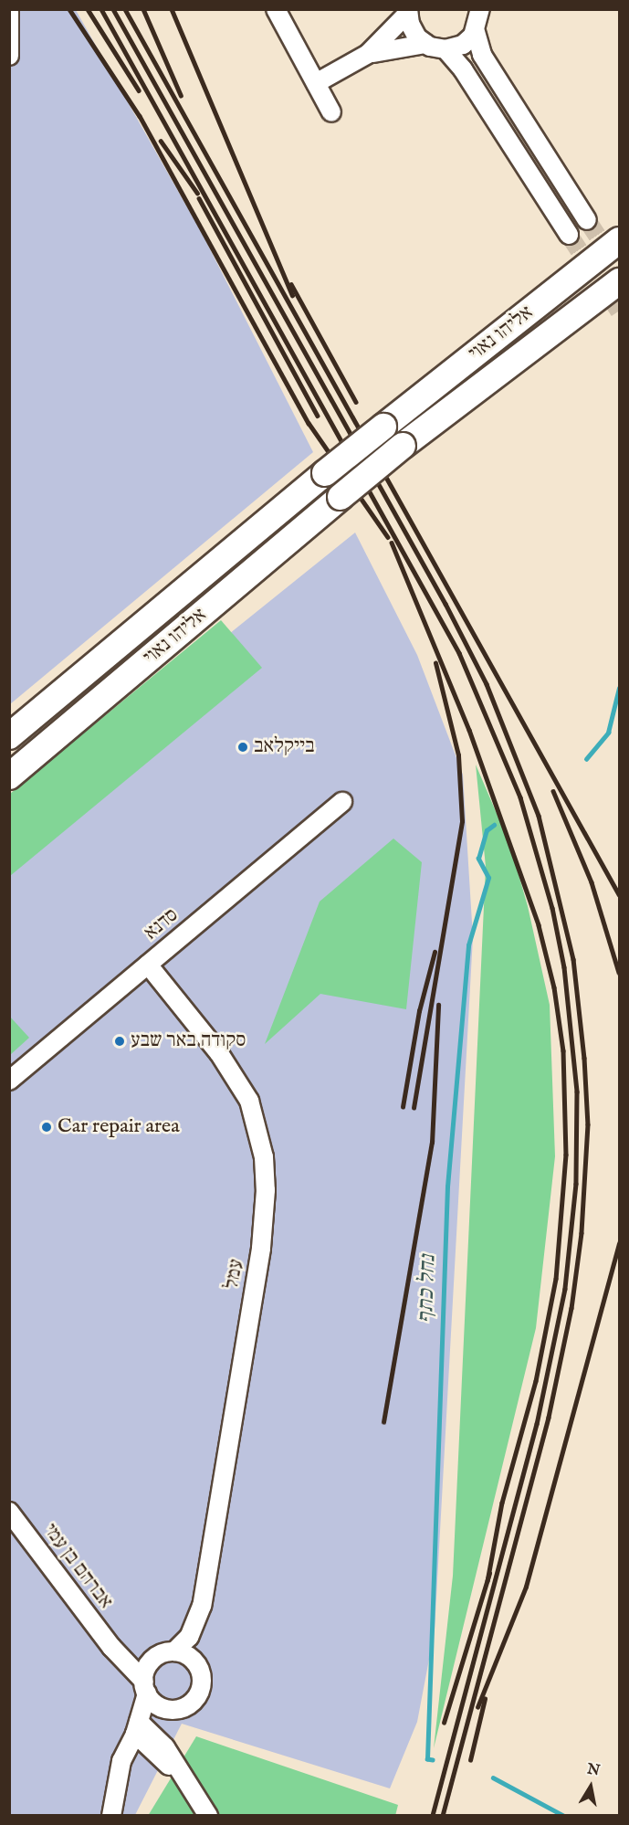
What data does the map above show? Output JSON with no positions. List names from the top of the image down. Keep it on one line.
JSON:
{"streets":{"highway":["אליהו נאוי"],"street":["סדנא","עמל","אברהם בן עמי"]},"crossings":[["סדנא","עמל"],["עמל","אברהם בן עמי"]],"water":["נחל כתף"],"places":["בייקלאב","סקודה באר שבע","Car repair area"],"north":"top"}
